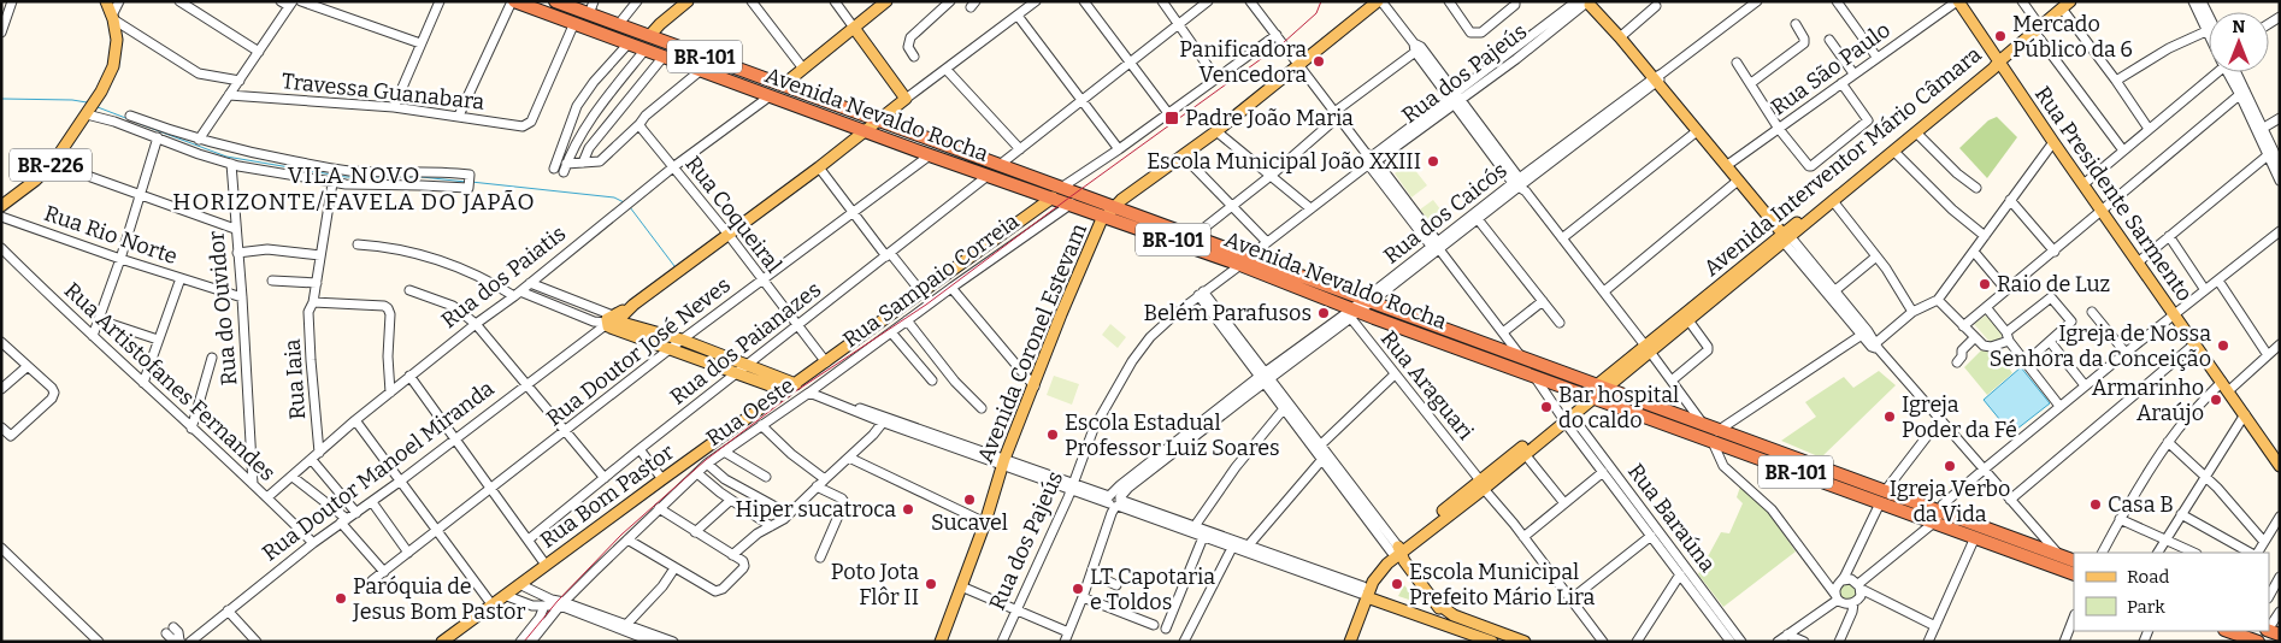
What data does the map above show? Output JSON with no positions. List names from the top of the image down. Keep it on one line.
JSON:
{"streets":{"highway":["BR-101","Avenida Nevaldo Rocha"],"main road":["Avenida Interventor Mário Câmara","BR-226","Rua Presidente Sarmento","Rua Sampaio Correia","Avenida Coronel Estevam","Rua Doutor Manoel Miranda","Rua Bom Pastor"],"street":["Rua São Paulo","Rua dos Pajeús","Travessa Guanabara","Rua dos Caicós","Rua Coqueiral","Rua Rio Norte","Rua dos Paiatis","Rua do Ouvidor","Rua dos Paianazes","Rua Doutor José Neves","Rua Iaia","Rua Artistofanes Fernandes","Rua Araguari","Rua Oeste","Rua Baraúna"]},"crossings":[["Rua São Paulo","Rua Presidente Sarmento"],["Rua dos Pajeús","Avenida Nevaldo Rocha"],["Travessa Guanabara","Avenida Nevaldo Rocha"],["Avenida Nevaldo Rocha","Avenida Interventor Mário Câmara"],["Avenida Nevaldo Rocha","Rua dos Caicós"],["Avenida Nevaldo Rocha","Rua dos Paiatis"],["Avenida Nevaldo Rocha","Rua Sampaio Correia"],["Avenida Nevaldo Rocha","Rua dos Paianazes"],["Avenida Nevaldo Rocha","Avenida Coronel Estevam"],["Avenida Nevaldo Rocha","Rua Doutor José Neves"],["Avenida Nevaldo Rocha","Rua Araguari"],["Avenida Nevaldo Rocha","Rua Doutor Manoel Miranda"],["Avenida Nevaldo Rocha","Rua Baraúna"],["Avenida Interventor Mário Câmara","Rua Presidente Sarmento"],["Avenida Interventor Mário Câmara","Rua Araguari"],["Avenida Interventor Mário Câmara","Rua Baraúna"],["Rua dos Caicós","Rua Araguari"],["Rua Coqueiral","Rua dos Paiatis"],["Rua Coqueiral","Rua Sampaio Correia"],["Rua Coqueiral","Rua dos Paianazes"],["Rua Coqueiral","Rua Doutor José Neves"],["Rua Coqueiral","Rua Doutor Manoel Miranda"],["Rua Rio Norte","Rua do Ouvidor"],["Rua dos Paiatis","Rua Iaia"],["Rua dos Paiatis","Rua Artistofanes Fernandes"],["Rua Sampaio Correia","Rua Oeste"],["Rua Sampaio Correia","Rua Bom Pastor"],["Rua do Ouvidor","Rua Artistofanes Fernandes"],["Rua Artistofanes Fernandes","Rua Doutor Manoel Miranda"]],"districts":["VILA NOVO HORIZONTE/FAVELA DO JAPÃO"],"places":{"other":["Mercado Público da 6","Panificadora Vencedora","Escola Municipal João XXIII","Raio de Luz","Belém Parafusos","Igreja de Nossa Senhora da Conceição","Armarinho Araújo","Bar hospital do caldo","Igreja Poder da Fé","Escola Estadual Professor Luiz Soares","Igreja Verbo da Vida","Sucavel","Casa B","Hiper sucatroca","Poto Jota Flôr II","Escola Municipal Prefeito Mário Lira","LT Capotaria e Toldos","Paróquia de Jesus Bom Pastor"],"transit":["Padre João Maria"]},"legend":["Road","Park"],"north":"top"}
